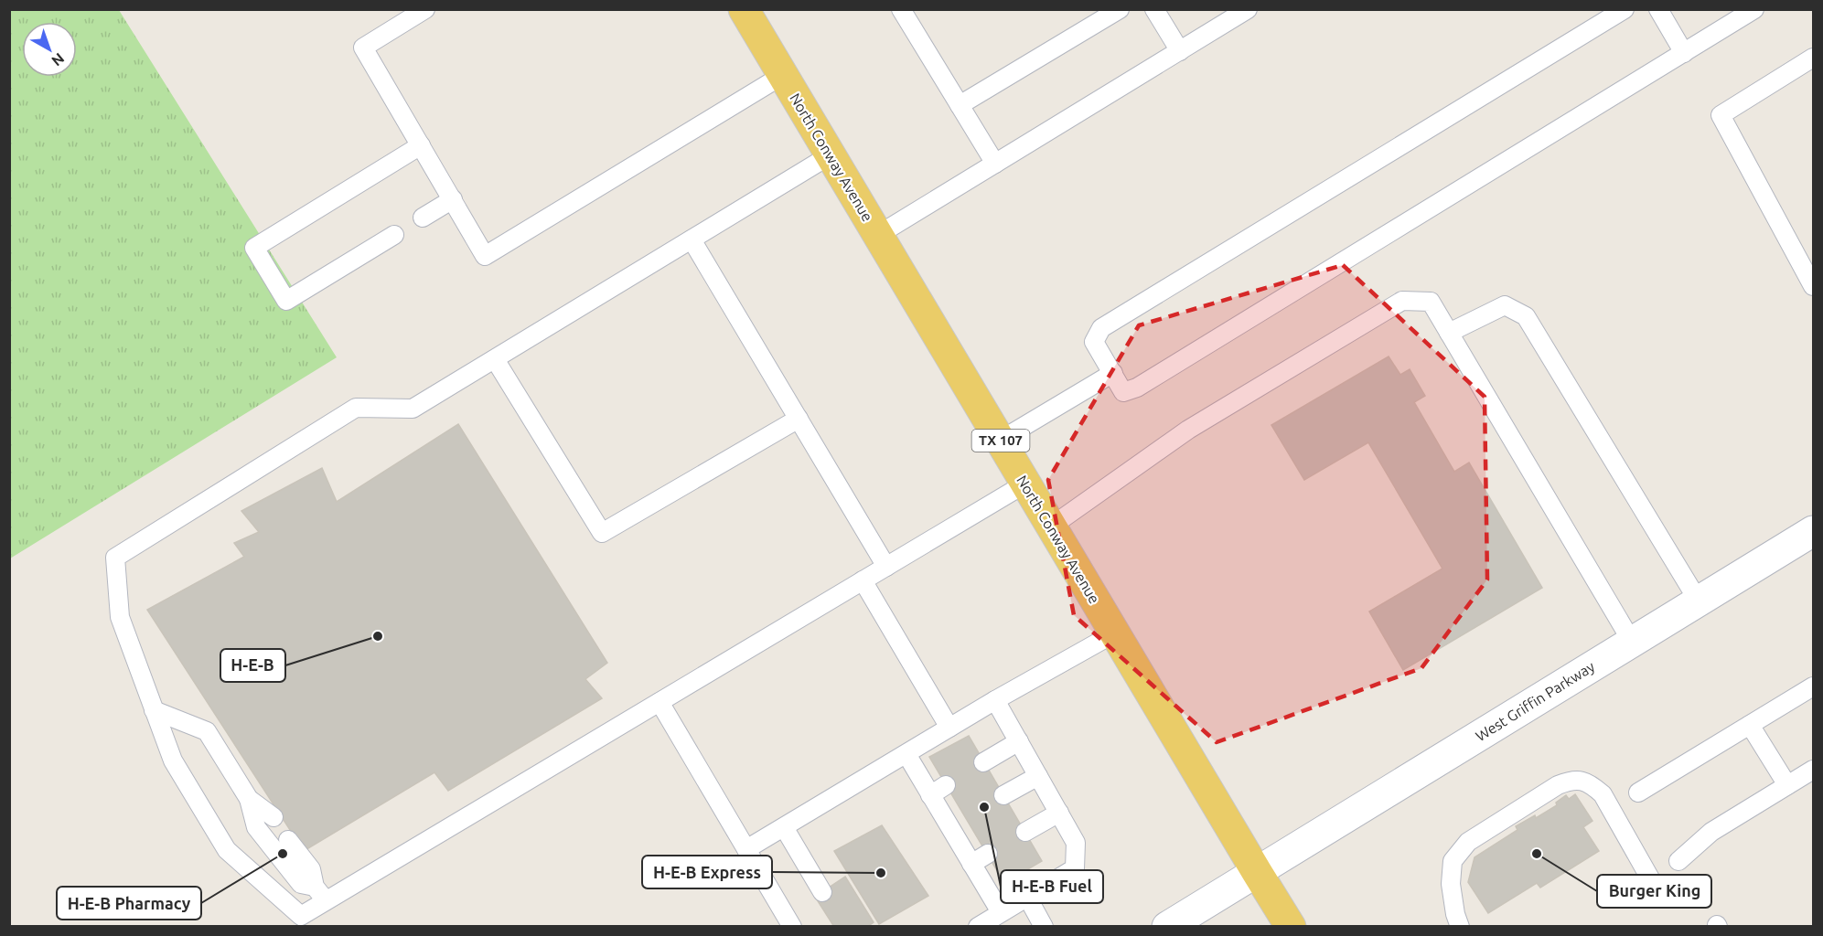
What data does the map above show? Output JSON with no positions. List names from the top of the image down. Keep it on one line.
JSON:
{"streets":{"main road":["North Conway Avenue","TX 107","West Griffin Parkway"]},"crossings":[["North Conway Avenue","West Griffin Parkway"]],"places":["H-E-B","H-E-B Fuel","H-E-B Pharmacy","Burger King","H-E-B Express"],"north":"bottom right"}
